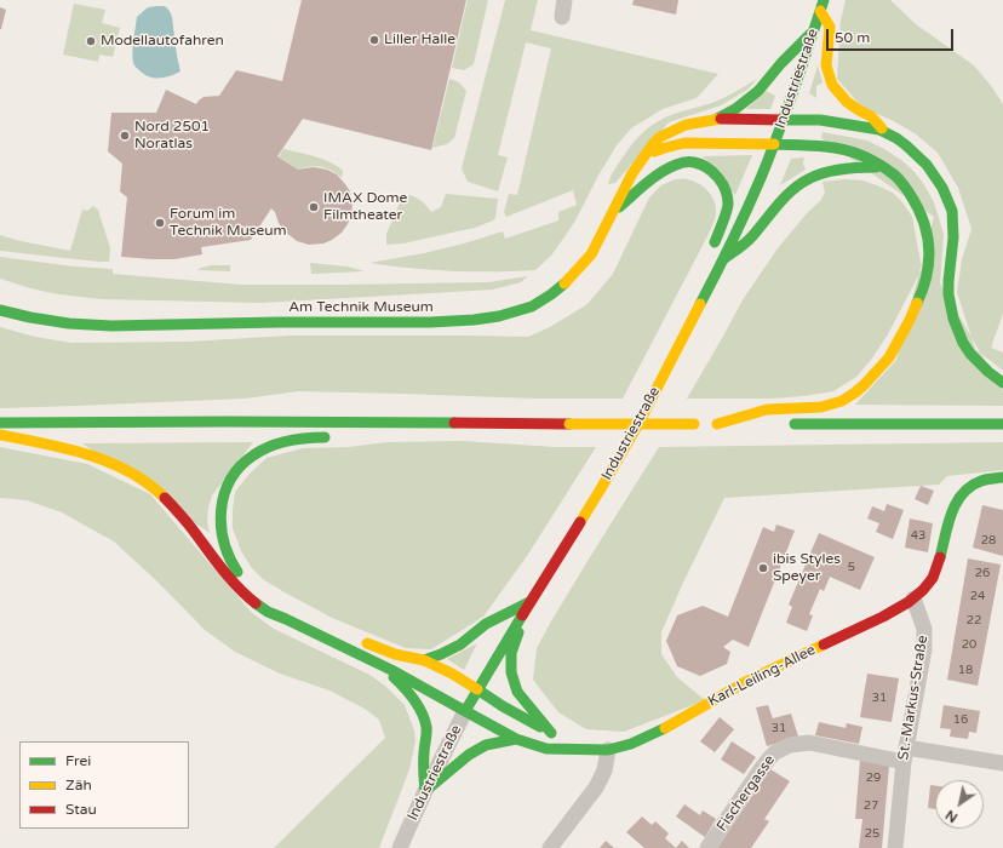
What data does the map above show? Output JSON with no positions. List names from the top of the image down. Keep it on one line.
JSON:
{"streets":{"main road":["Industriestraße","Am Technik Museum","Karl-Leiling-Allee"],"street":["St.-Markus-Straße","Fischergasse"]},"crossings":[["Industriestraße","Am Technik Museum"],["Industriestraße","Karl-Leiling-Allee"],["Karl-Leiling-Allee","St.-Markus-Straße"],["St.-Markus-Straße","Fischergasse"]],"places":["Liller Halle","Modellautofahren","Nord 2501 Noratlas","IMAX Dome Filmtheater","Forum im Technik Museum","ibis Styles Speyer"],"house_numbers":["43","28","5","26","24","22","20","18","31","16","31","29","27","25"],"legend":["Frei","Zäh","Stau"],"scale_bar":"50 m","north":"bottom left"}
